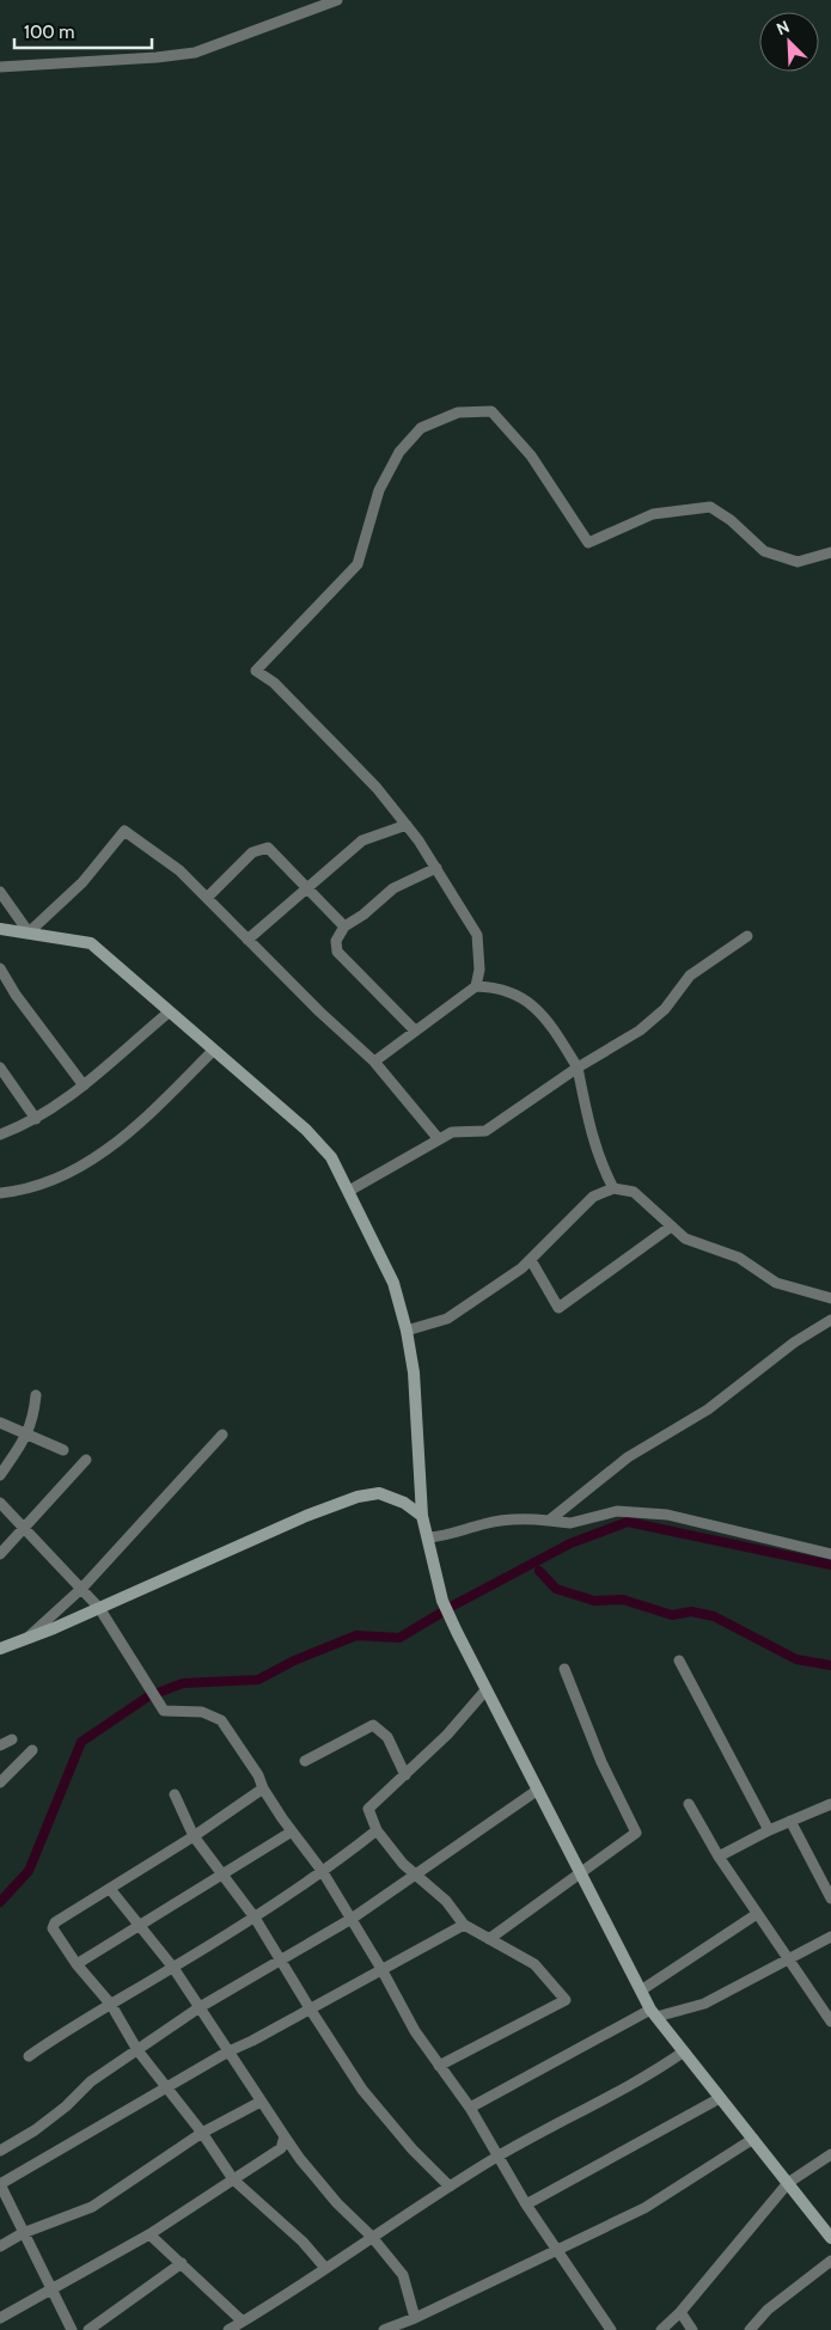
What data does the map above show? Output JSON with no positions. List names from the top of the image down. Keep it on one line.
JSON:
{"scale_bar":"100 m","north":"top left"}
